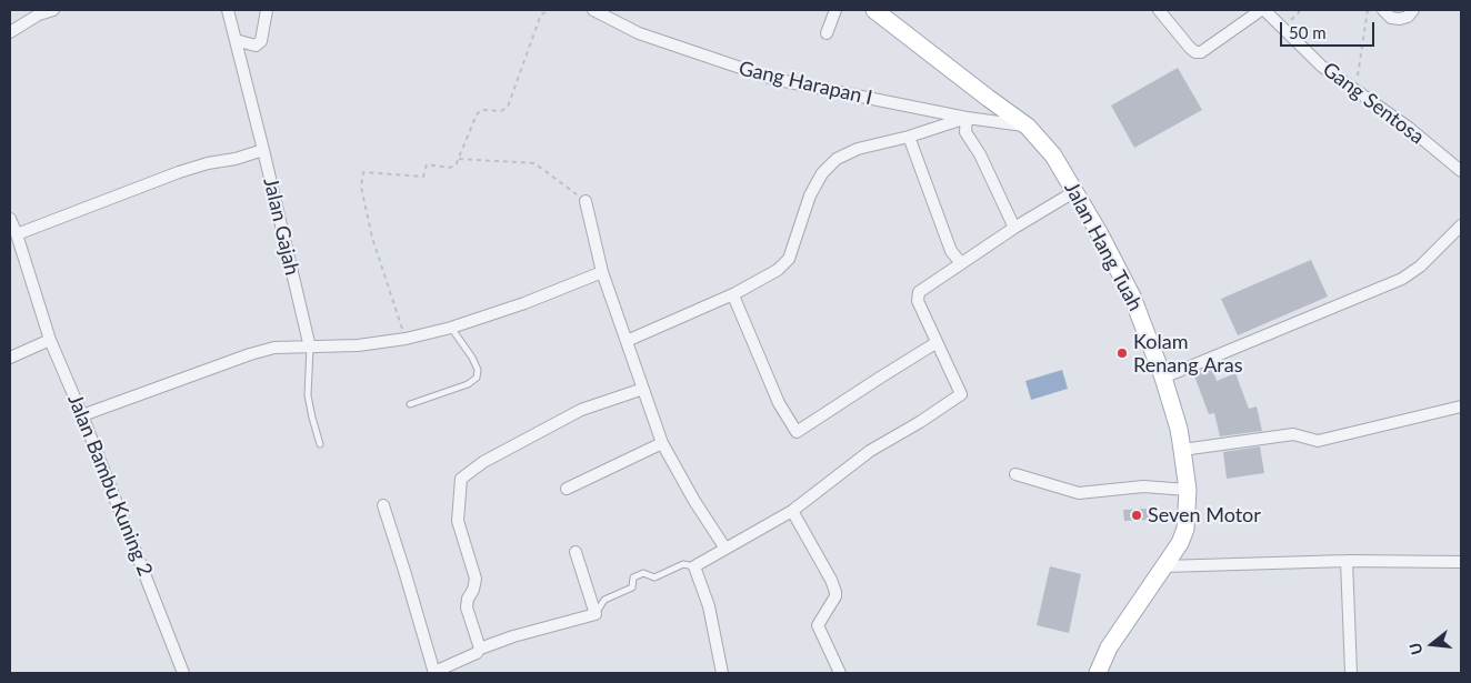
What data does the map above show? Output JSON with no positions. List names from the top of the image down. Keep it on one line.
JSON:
{"streets":{"main road":["Jalan Hang Tuah"],"street":["Gang Harapan I","Gang Sentosa","Jalan Gajah","Jalan Bambu Kuning 2"]},"crossings":[["Gang Harapan I","Jalan Hang Tuah"]],"places":["Kolam Renang Aras","Seven Motor"],"scale_bar":"50 m","north":"left"}
